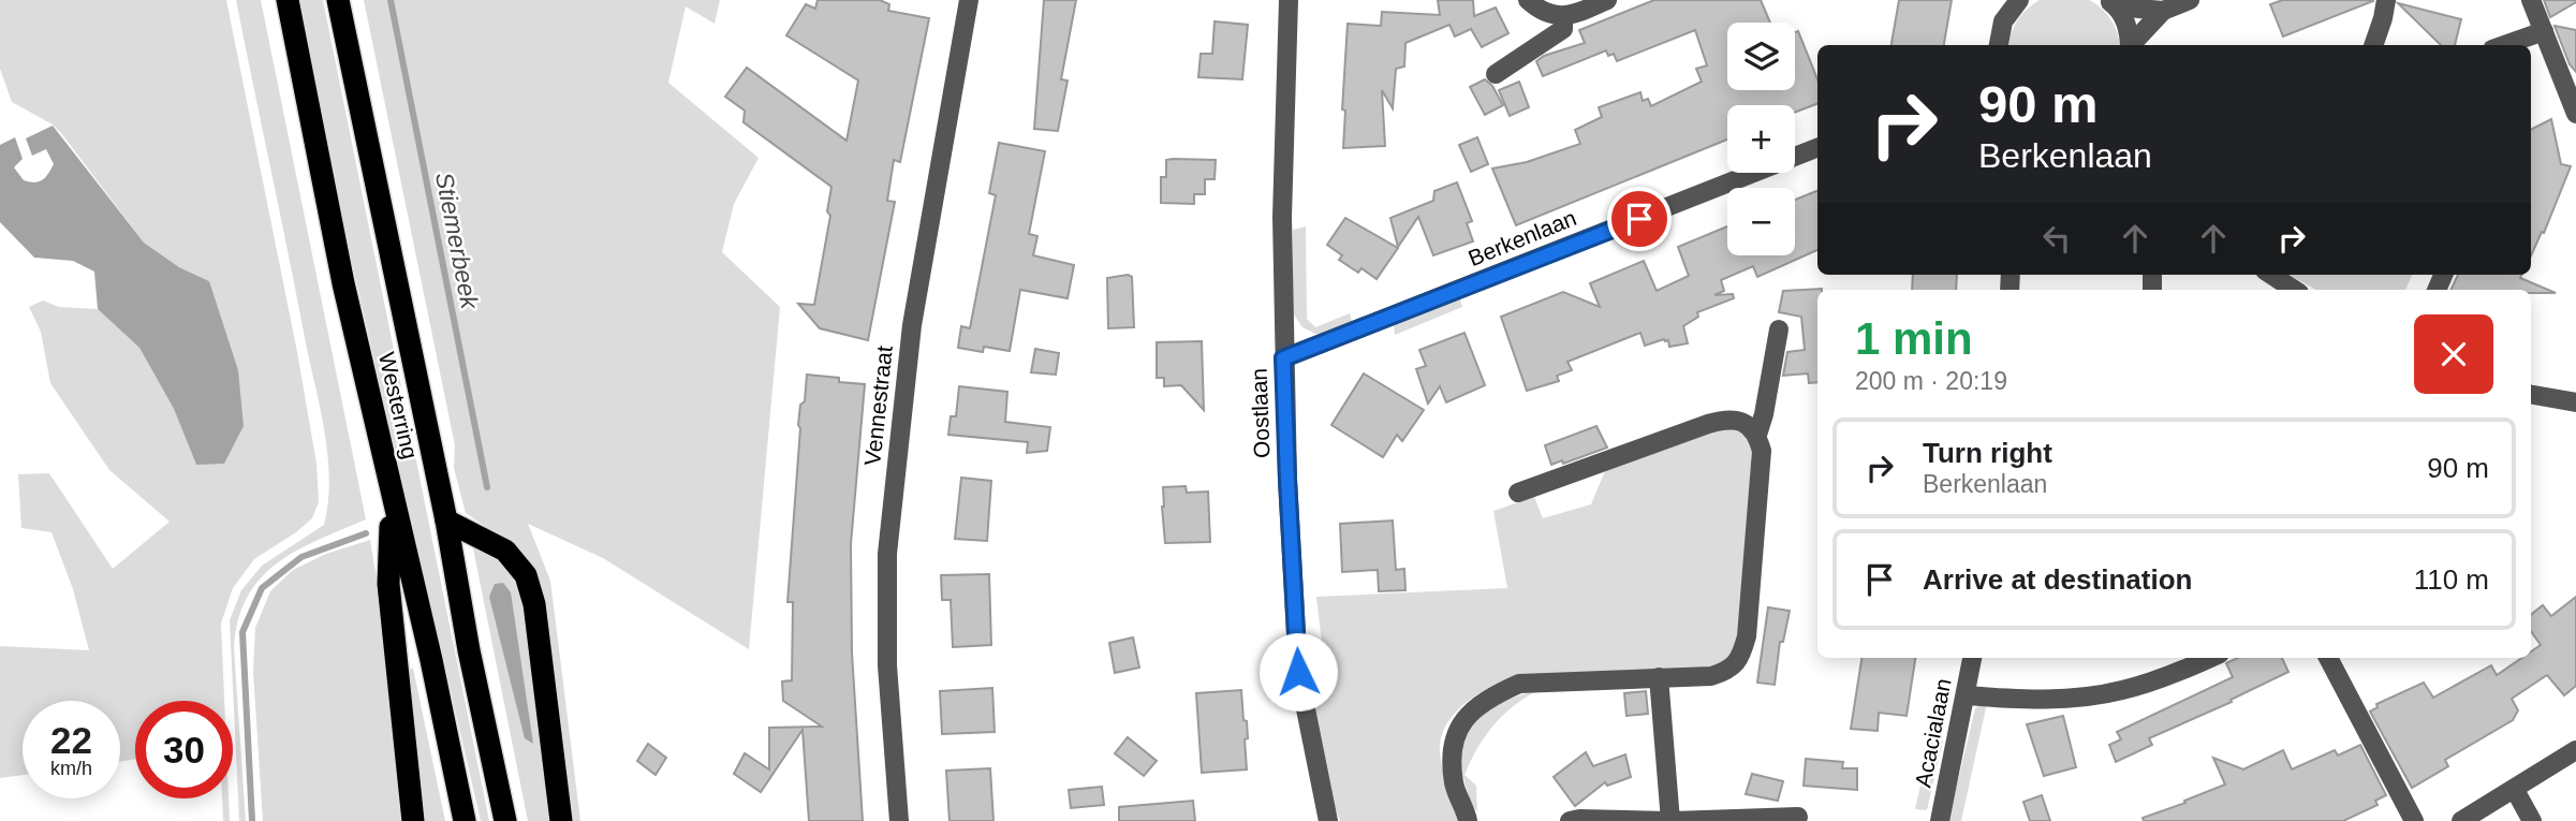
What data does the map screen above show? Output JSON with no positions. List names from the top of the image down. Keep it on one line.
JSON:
{"streets":{"highway":["Westerring"],"street":["Berkenlaan","Vennestraat","Oostlaan","Acacialaan"]},"crossings":[["Berkenlaan","Oostlaan"]],"water":["Stiemerbeek"],"page":{"map_buttons":["+","−"],"turn":["90 m","Berkenlaan"],"heading":["1 min","200 m · 20:19"],"list":[{"name":"Turn right","note":"Berkenlaan","value":"90 m"},{"name":"Arrive at destination","value":"110 m"}],"speed":"22 km/h","limit":"30"}}
